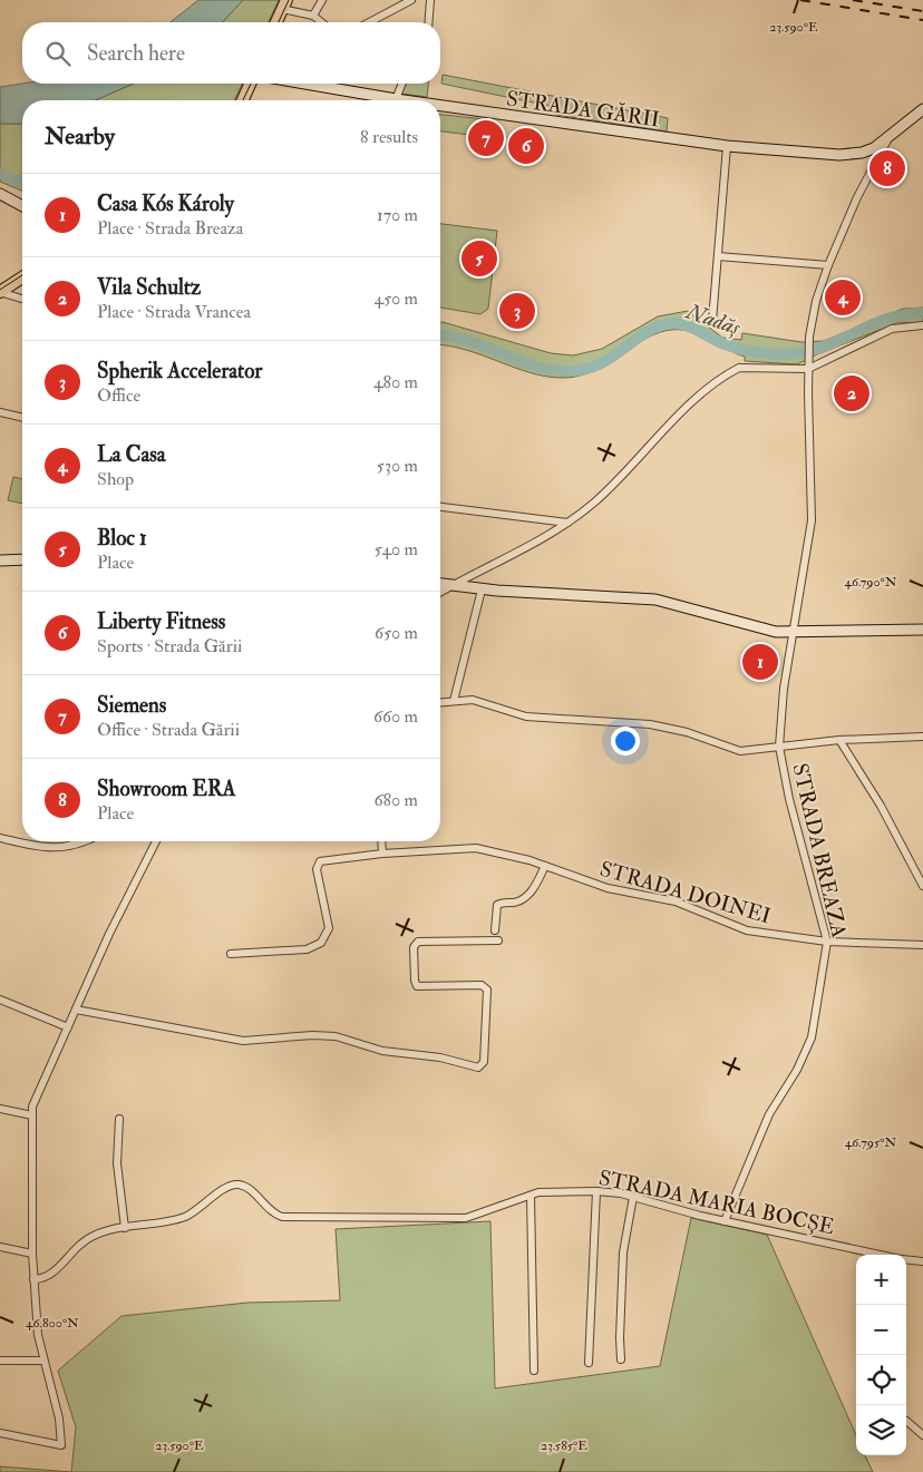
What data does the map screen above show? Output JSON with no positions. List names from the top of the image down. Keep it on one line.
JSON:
{"streets":{"street":["STRADA GĂRII","STRADA BREAZA","STRADA DOINEI","STRADA MARIA BOCȘE"]},"crossings":[["STRADA GĂRII","STRADA BREAZA"],["STRADA BREAZA","STRADA DOINEI"],["STRADA BREAZA","STRADA MARIA BOCȘE"]],"water":["Nadăș"],"page":{"search":"Search here","heading":["Nearby","8 results"],"pins":["7","6","8","5","4","3","2","1"],"list":[{"mark":"1","name":"Casa Kós Károly","note":"Place · Strada Breaza","value":"170 m"},{"mark":"2","name":"Vila Schultz","note":"Place · Strada Vrancea","value":"450 m"},{"mark":"3","name":"Spherik Accelerator","note":"Office","value":"480 m"},{"mark":"4","name":"La Casa","note":"Shop","value":"530 m"},{"mark":"5","name":"Bloc 1","note":"Place","value":"540 m"},{"mark":"6","name":"Liberty Fitness","note":"Sports · Strada Gării","value":"650 m"},{"mark":"7","name":"Siemens","note":"Office · Strada Gării","value":"660 m"},{"mark":"8","name":"Showroom ERA","note":"Place","value":"680 m"}],"map_buttons":["+","−"]},"coordinates":["23.590°E","46.790°N","46.795°N","46.800°N","23.585°E"]}
